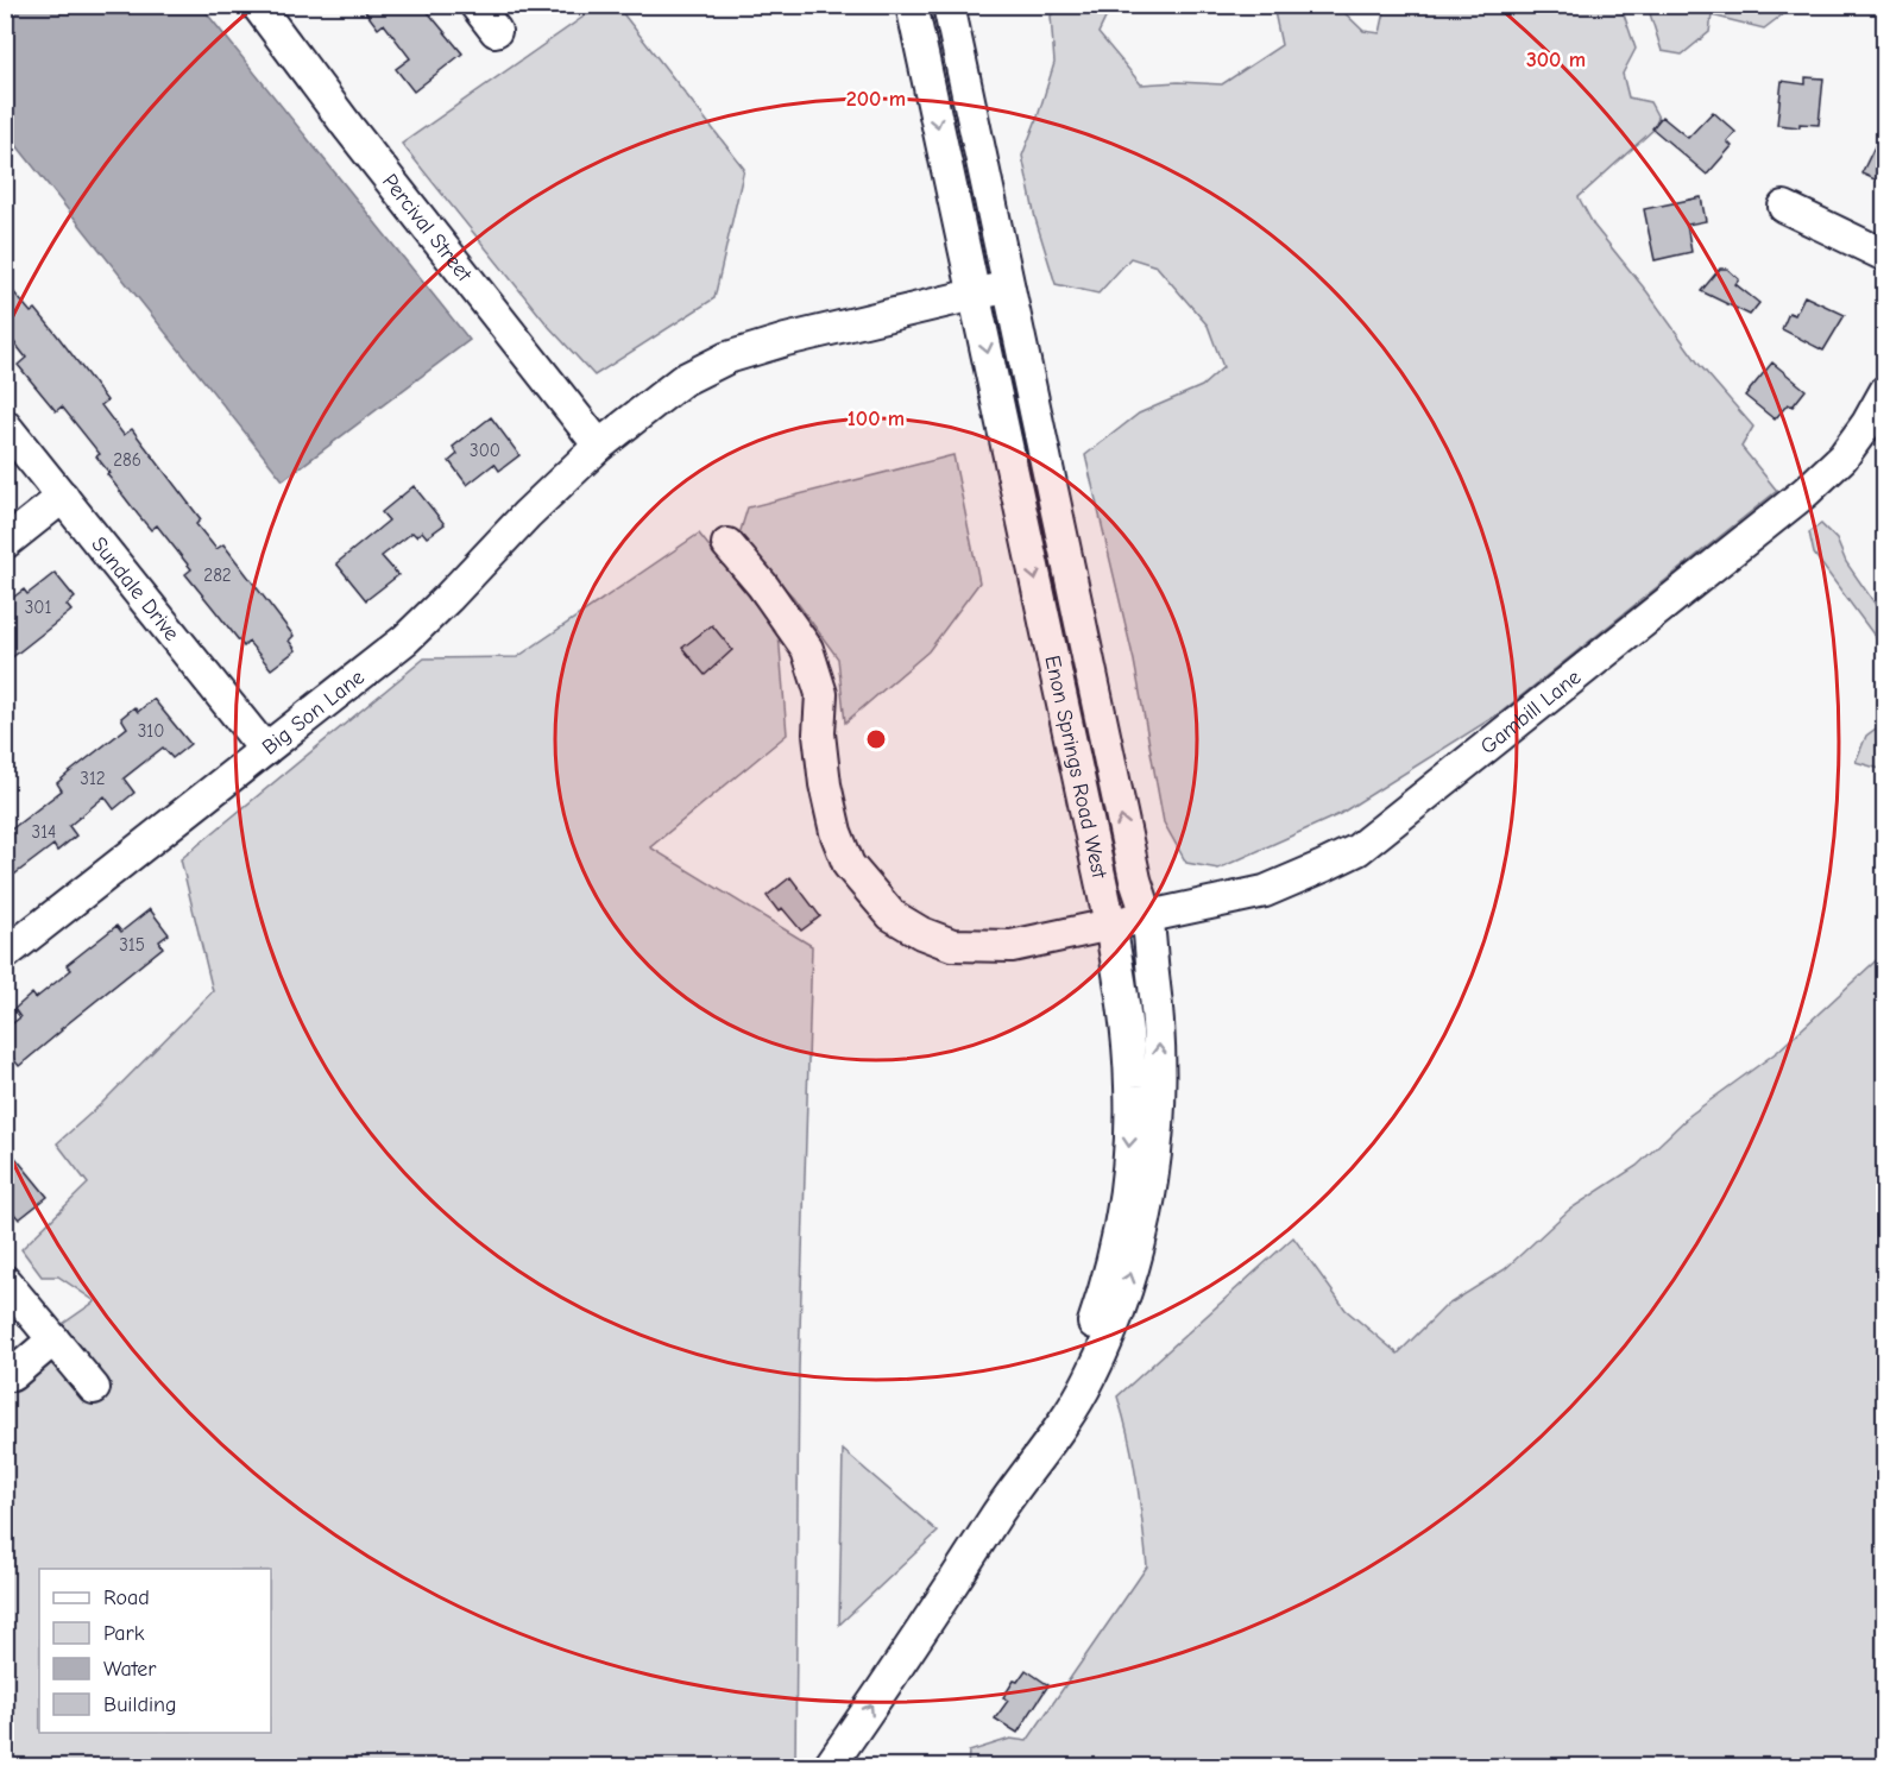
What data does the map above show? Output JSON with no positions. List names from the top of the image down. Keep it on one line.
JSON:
{"streets":{"street":["Percival Street","Sundale Drive","Big Son Lane","Gambill Lane","Enon Springs Road West"]},"crossings":[["Percival Street","Big Son Lane"],["Sundale Drive","Big Son Lane"],["Big Son Lane","Enon Springs Road West"],["Gambill Lane","Enon Springs Road West"]],"house_numbers":["300","286","282","301","310","312","314","315"],"legend":["Road","Park","Water","Building"],"rings":["300 m","200 m","100 m"]}
